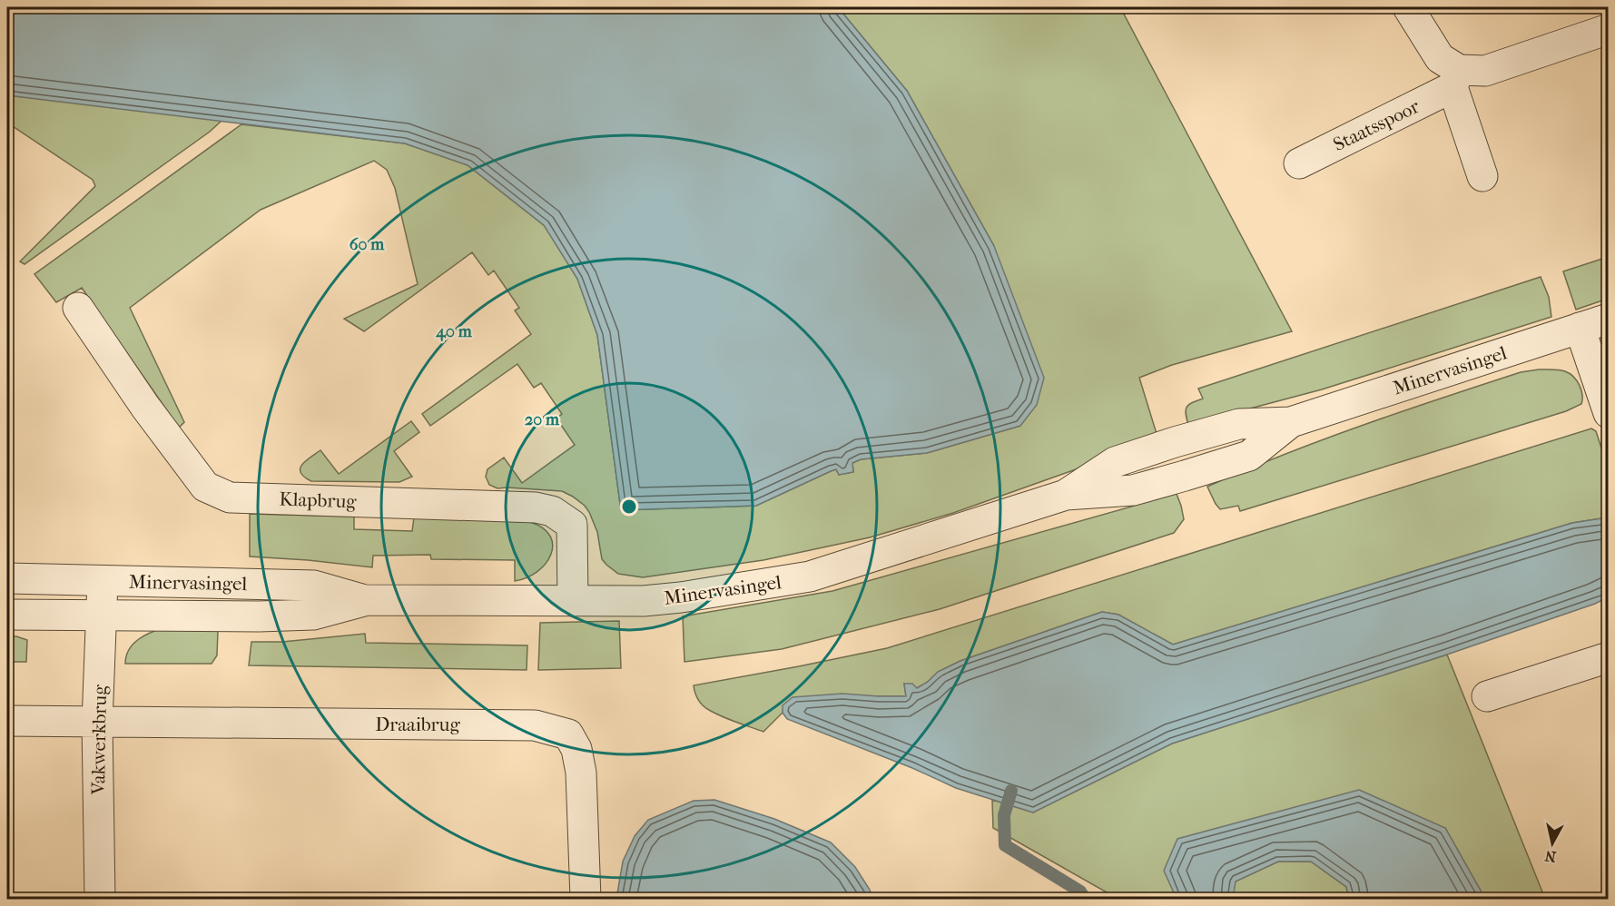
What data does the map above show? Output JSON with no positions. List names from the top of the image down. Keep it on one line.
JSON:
{"streets":{"street":["Staatsspoor","Minervasingel","Klapbrug","Draaibrug","Vakwerkbrug"]},"crossings":[["Minervasingel","Klapbrug"],["Minervasingel","Vakwerkbrug"],["Draaibrug","Vakwerkbrug"]],"north":"bottom","rings":["60 m","40 m","20 m"]}
